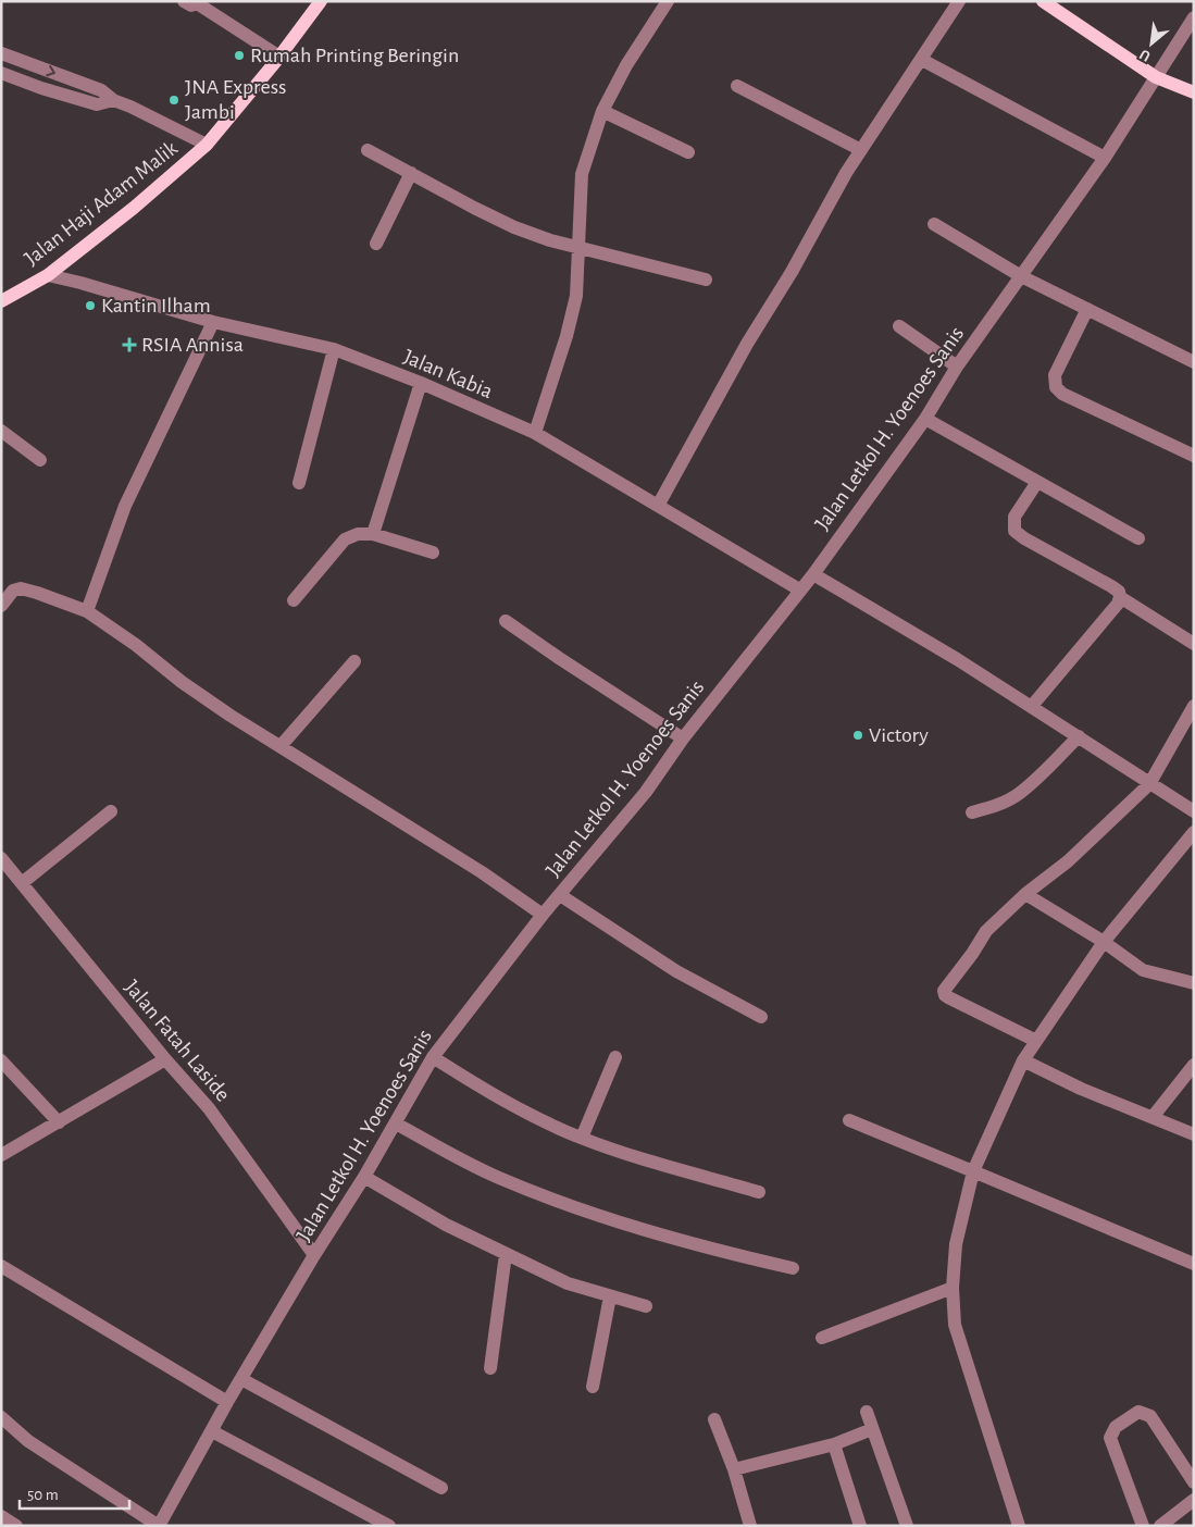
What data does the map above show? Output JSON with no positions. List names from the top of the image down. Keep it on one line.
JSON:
{"streets":{"main road":["Jalan Haji Adam Malik"],"street":["Jalan Kabia","Jalan Letkol H. Yoenoes Sanis","Jalan Fatah Laside"]},"crossings":[["Jalan Haji Adam Malik","Jalan Kabia"],["Jalan Kabia","Jalan Letkol H. Yoenoes Sanis"],["Jalan Letkol H. Yoenoes Sanis","Jalan Fatah Laside"]],"places":{"other":["Rumah Printing Beringin","JNA Express Jambi","Kantin Ilham","Victory"],"health":["RSIA Annisa"]},"scale_bar":"50 m","north":"bottom left"}
